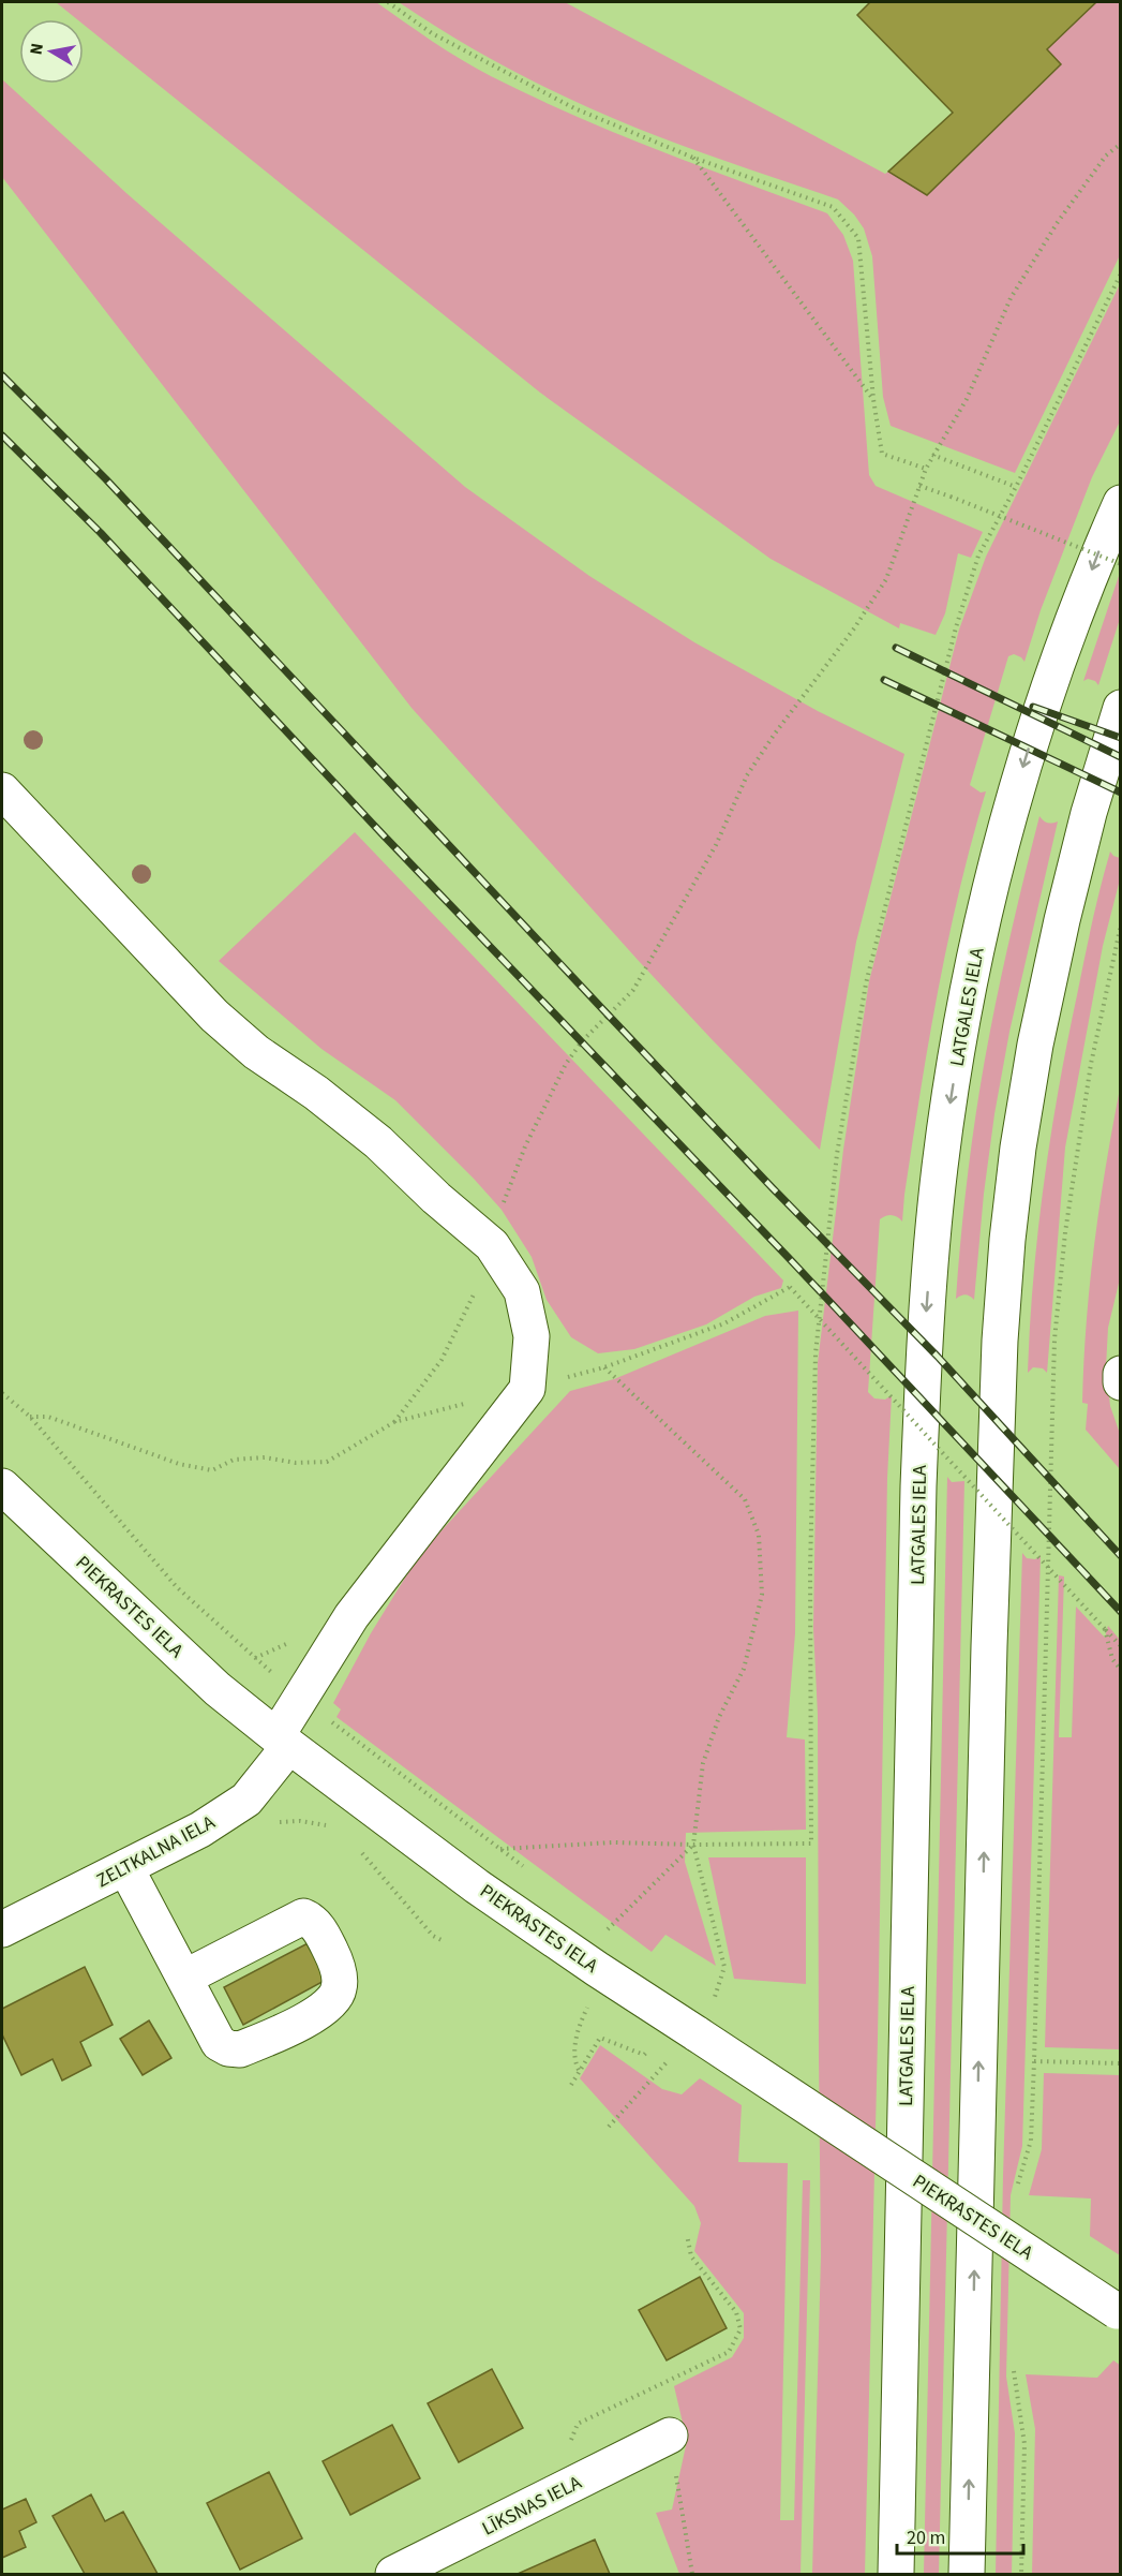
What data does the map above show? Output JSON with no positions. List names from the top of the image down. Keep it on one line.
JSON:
{"streets":{"street":["LATGALES IELA","PIEKRASTES IELA","ZELTKALNA IELA","LĪKSNAS IELA"]},"crossings":[["PIEKRASTES IELA","ZELTKALNA IELA"]],"scale_bar":"20 m","north":"left"}
